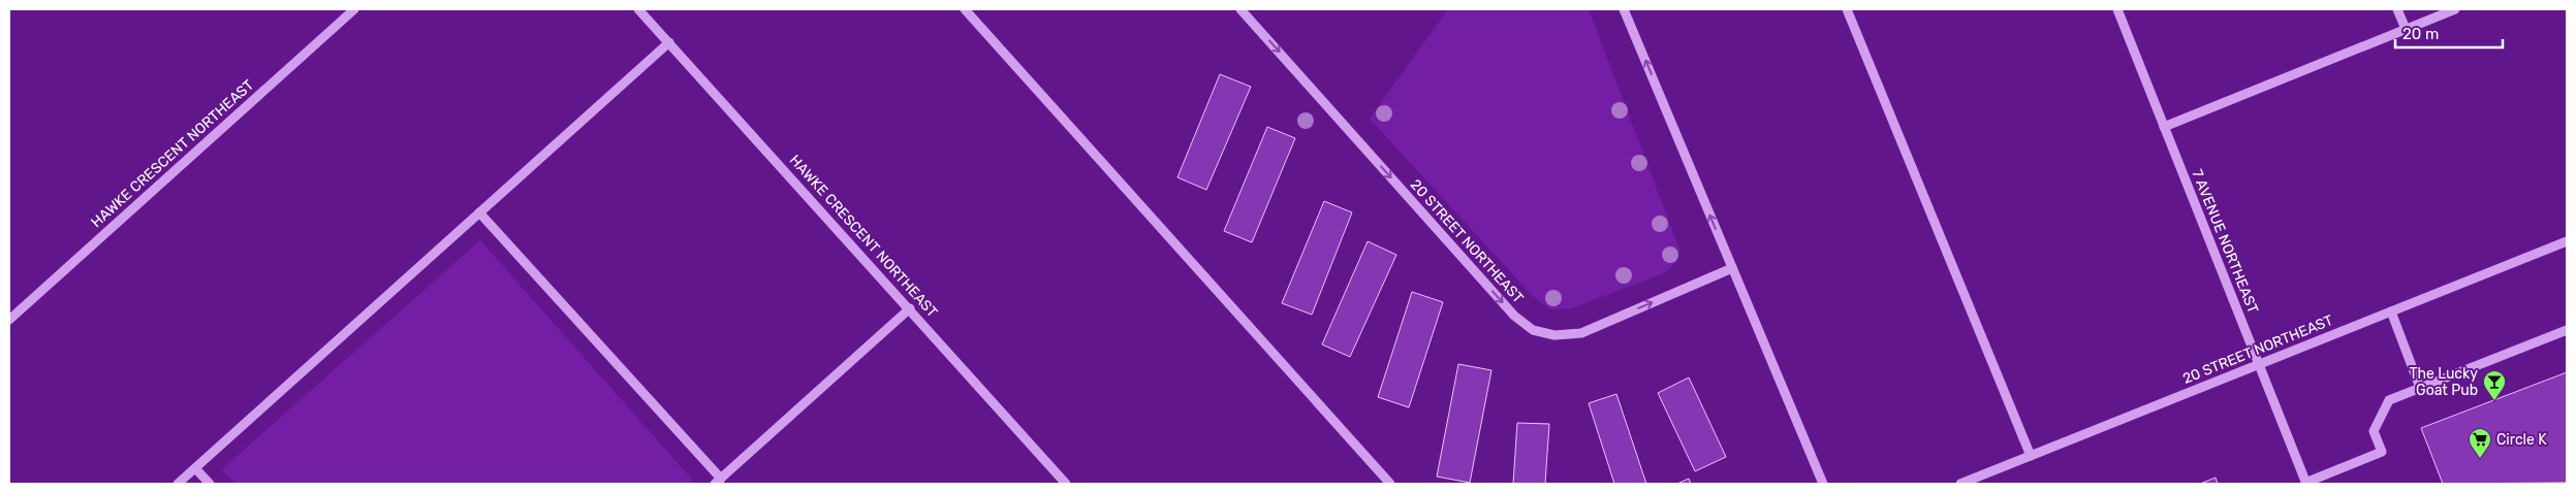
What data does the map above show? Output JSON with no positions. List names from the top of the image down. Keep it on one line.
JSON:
{"streets":{"street":["HAWKE CRESCENT NORTHEAST","20 STREET NORTHEAST","7 AVENUE NORTHEAST"]},"crossings":[["20 STREET NORTHEAST","7 AVENUE NORTHEAST"]],"one_way":["20 STREET NORTHEAST"],"places":{"bar":["The Lucky Goat Pub"],"supermarket":["Circle K"]},"scale_bar":"20 m"}
